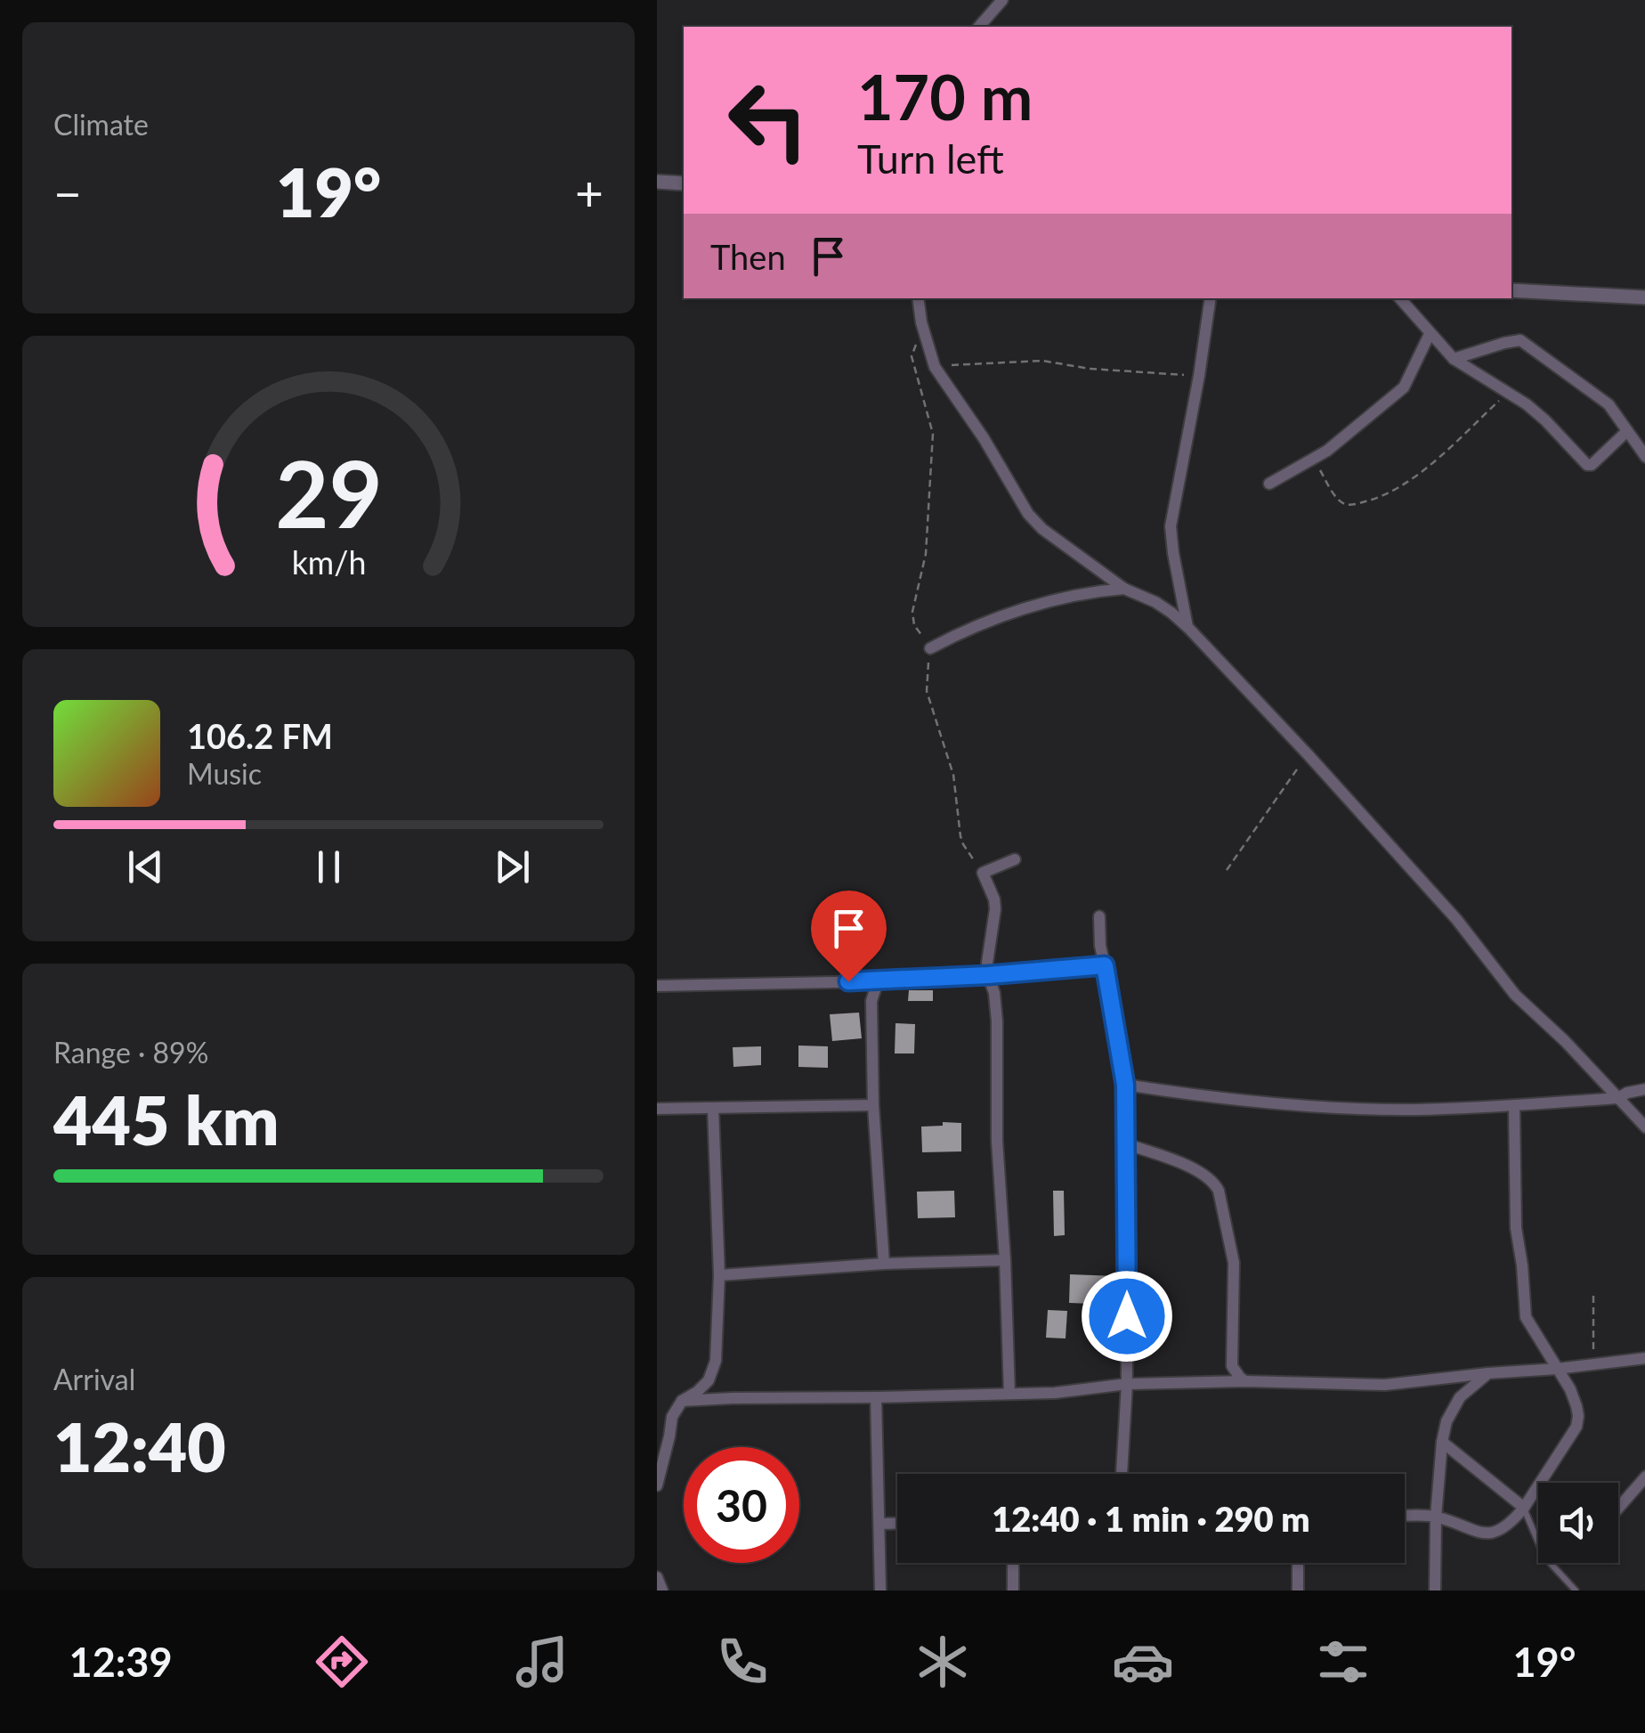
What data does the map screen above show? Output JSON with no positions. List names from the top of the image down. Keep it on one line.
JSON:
{"page":{"tile":["Climate",["Range · 89%","445 km"],["Arrival","12:40"]],"turn":["170 m","Turn left"],"heat":["−","19°","+"],"then":"Then","song":["106.2 FM","Music"],"limit":"30","trip":"12:40 · 1 min · 290 m","tabs":["12:39","19°"],"gauge":["29","km/h"]}}
